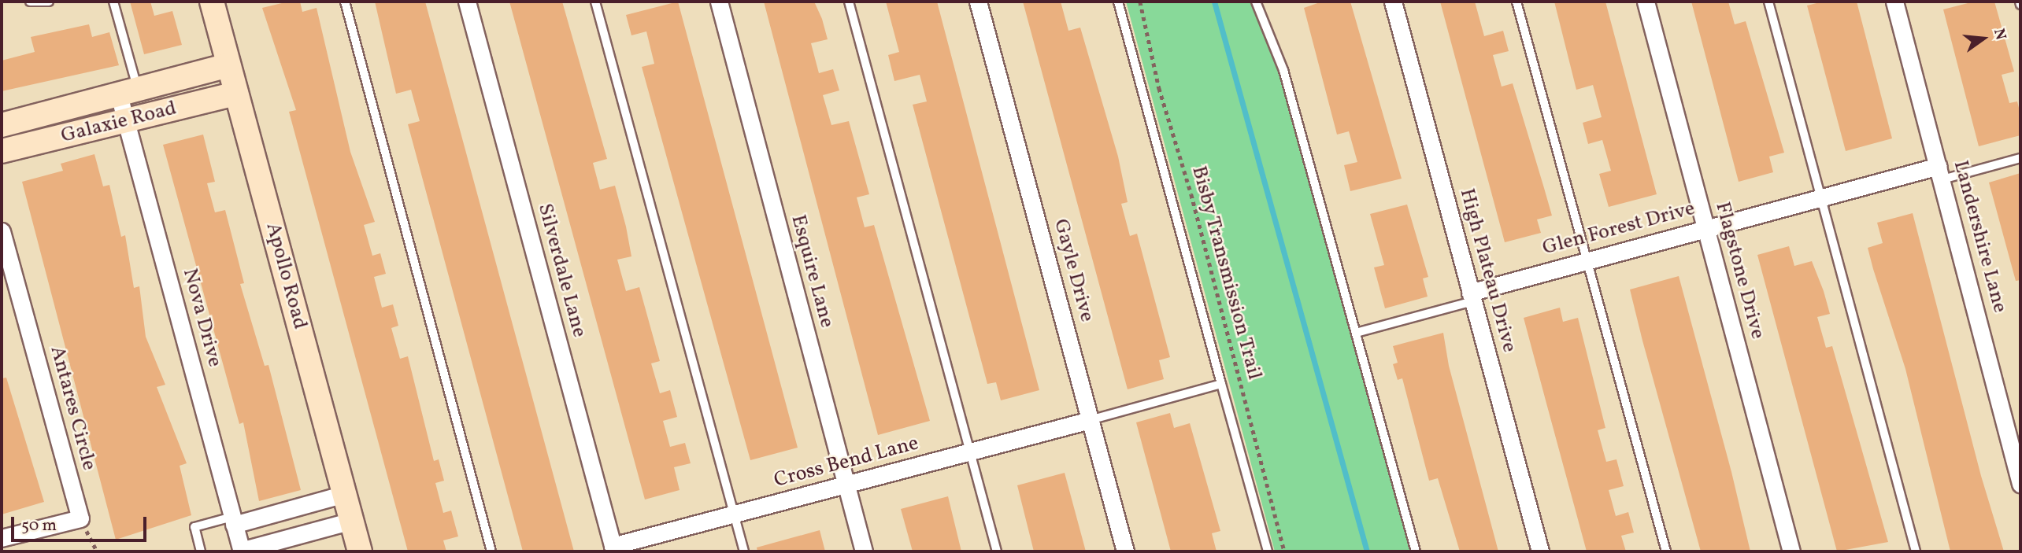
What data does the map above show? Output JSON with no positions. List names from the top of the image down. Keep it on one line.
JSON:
{"streets":{"street":["Galaxie Road","Glen Forest Drive","Landershire Lane","Silverdale Lane","Gayle Drive","High Plateau Drive","Flagstone Drive","Esquire Lane","Apollo Road","Nova Drive","Antares Circle","Cross Bend Lane"],"path":["Bisby Transmission Trail"]},"crossings":[["Galaxie Road","Apollo Road"],["Galaxie Road","Nova Drive"],["Glen Forest Drive","Landershire Lane"],["Glen Forest Drive","High Plateau Drive"],["Glen Forest Drive","Flagstone Drive"],["Silverdale Lane","Cross Bend Lane"],["Gayle Drive","Cross Bend Lane"],["Esquire Lane","Cross Bend Lane"]],"scale_bar":"50 m","north":"right"}
